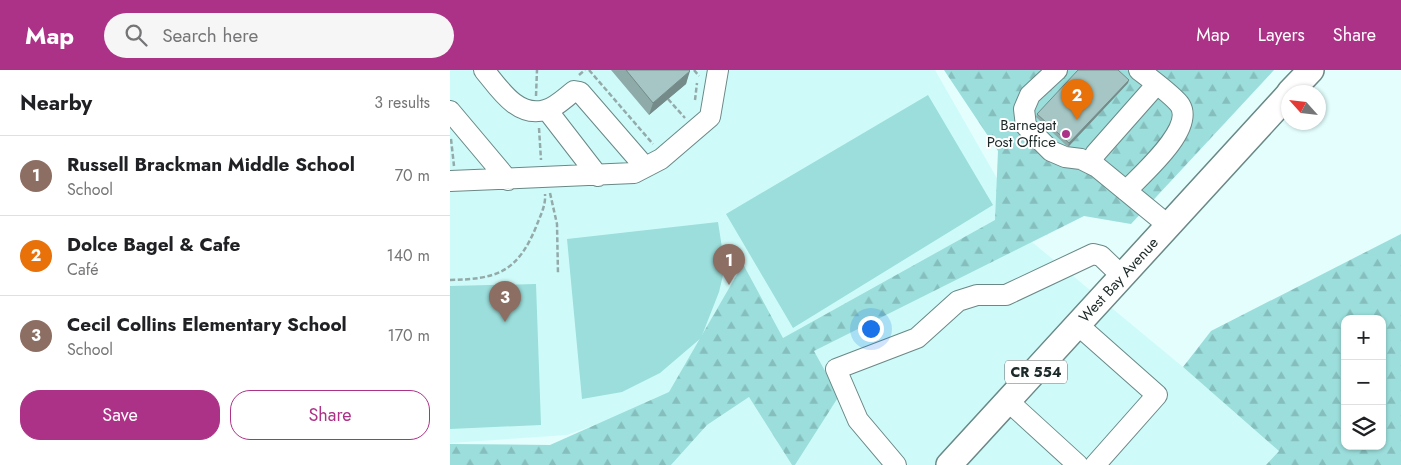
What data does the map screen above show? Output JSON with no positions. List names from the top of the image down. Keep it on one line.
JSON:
{"streets":{"main road":["West Bay Avenue","CR 554"]},"places":["Barnegat Post Office"],"north":"top left","page":{"header":"Map","search":"Search here","nav":["Map","Layers","Share"],"heading":["Nearby","3 results"],"pins":["2","1","3"],"list":[{"mark":"1","name":"Russell Brackman Middle School","note":"School","value":"70 m"},{"mark":"2","name":"Dolce Bagel & Cafe","note":"Café","value":"140 m"},{"mark":"3","name":"Cecil Collins Elementary School","note":"School","value":"170 m"}],"map_buttons":["+","−"],"buttons":["Save","Share"]}}
